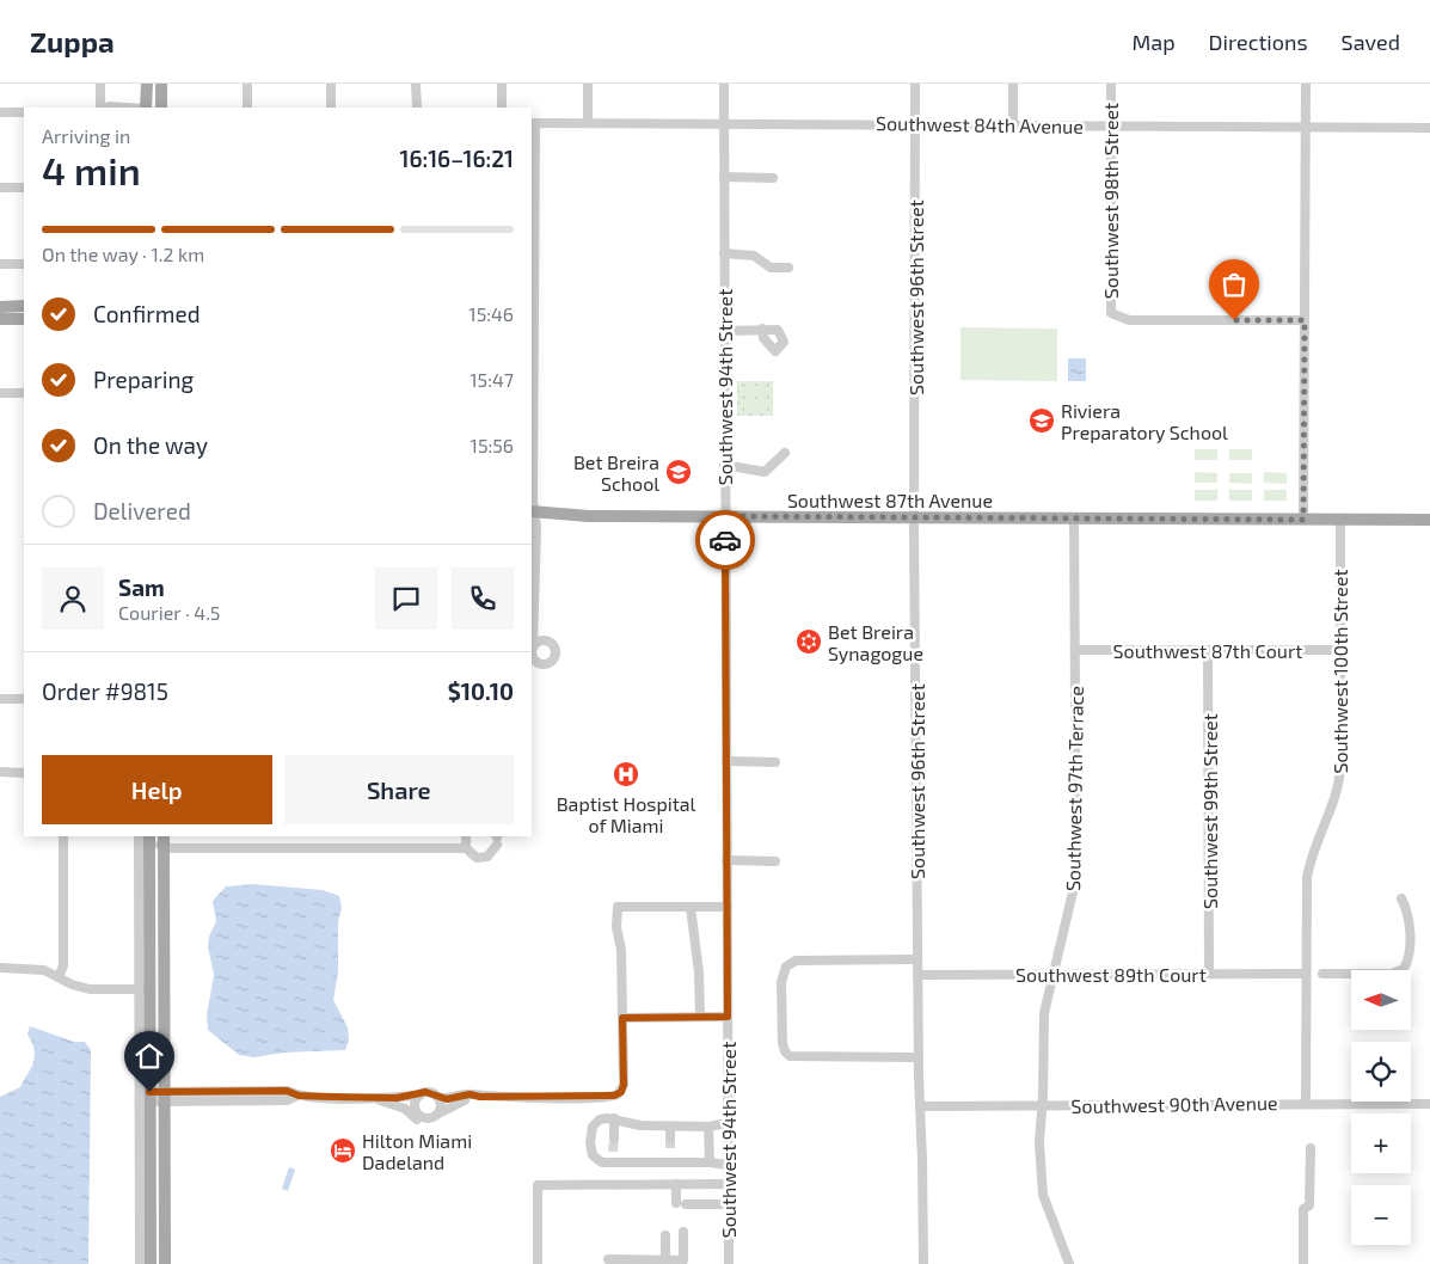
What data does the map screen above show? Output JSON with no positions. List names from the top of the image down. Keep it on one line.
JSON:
{"streets":{"main road":["Southwest 87th Avenue"],"street":["Southwest 84th Avenue","Southwest 98th Street","Southwest 96th Street","Southwest 94th Street","Southwest 87th Court","Southwest 100th Street","Southwest 97th Terrace","Southwest 99th Street","Southwest 89th Court","Southwest 90th Avenue"]},"crossings":[["Southwest 84th Avenue","Southwest 98th Street"],["Southwest 84th Avenue","Southwest 96th Street"],["Southwest 84th Avenue","Southwest 94th Street"],["Southwest 96th Street","Southwest 87th Avenue"],["Southwest 96th Street","Southwest 89th Court"],["Southwest 96th Street","Southwest 90th Avenue"],["Southwest 94th Street","Southwest 87th Avenue"],["Southwest 87th Avenue","Southwest 100th Street"],["Southwest 87th Avenue","Southwest 97th Terrace"],["Southwest 87th Court","Southwest 100th Street"],["Southwest 87th Court","Southwest 97th Terrace"],["Southwest 87th Court","Southwest 99th Street"],["Southwest 100th Street","Southwest 89th Court"],["Southwest 100th Street","Southwest 90th Avenue"],["Southwest 97th Terrace","Southwest 89th Court"],["Southwest 97th Terrace","Southwest 90th Avenue"],["Southwest 99th Street","Southwest 89th Court"]],"places":{"school or university":["Riviera Preparatory School","Bet Breira School"],"synagogue":["Bet Breira Synagogue"],"hospital":["Baptist Hospital of Miami"],"hotel":["Hilton Miami Dadeland"]},"north":"left","page":{"header":"Zuppa","nav":["Map","Directions","Saved"],"heading":["4 min","Arriving in","16:16–16:21"],"panel":["Sam","Courier · 4.5","Order #9815","$10.10"],"bar":"On the way · 1.2 km","list":[["Confirmed","15:46"],["Preparing","15:47"],["On the way","15:56"],"Delivered"],"buttons":["Help","Share"],"map_buttons":["+","−"]}}
